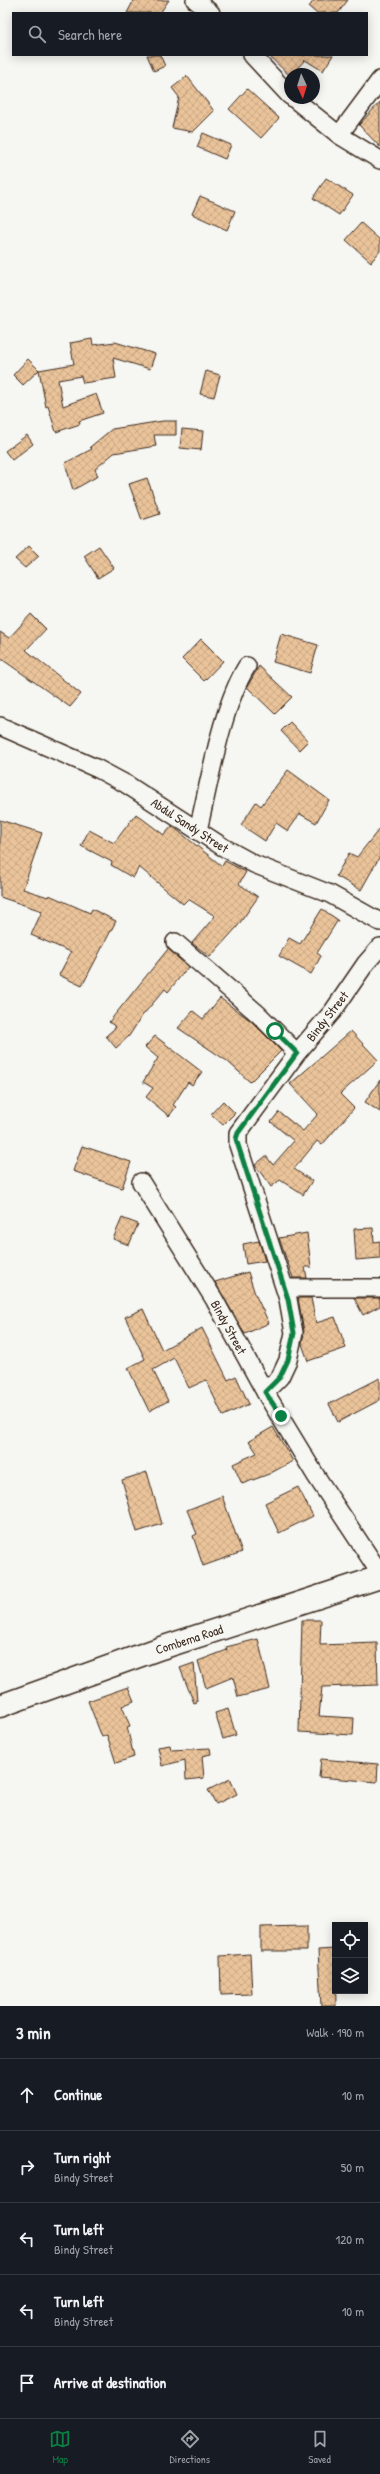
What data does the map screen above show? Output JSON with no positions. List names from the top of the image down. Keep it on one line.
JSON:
{"streets":{"street":["Abdul Sandy Street","Bindy Street","Combema Road"]},"north":"bottom","page":{"search":"Search here","heading":["3 min","Walk · 190 m"],"list":[["Continue","10 m"],["Turn right","Bindy Street","50 m"],["Turn left","Bindy Street","120 m"],["Turn left","Bindy Street","10 m"],"Arrive at destination"],"nav":["Map","Directions","Saved"]}}
